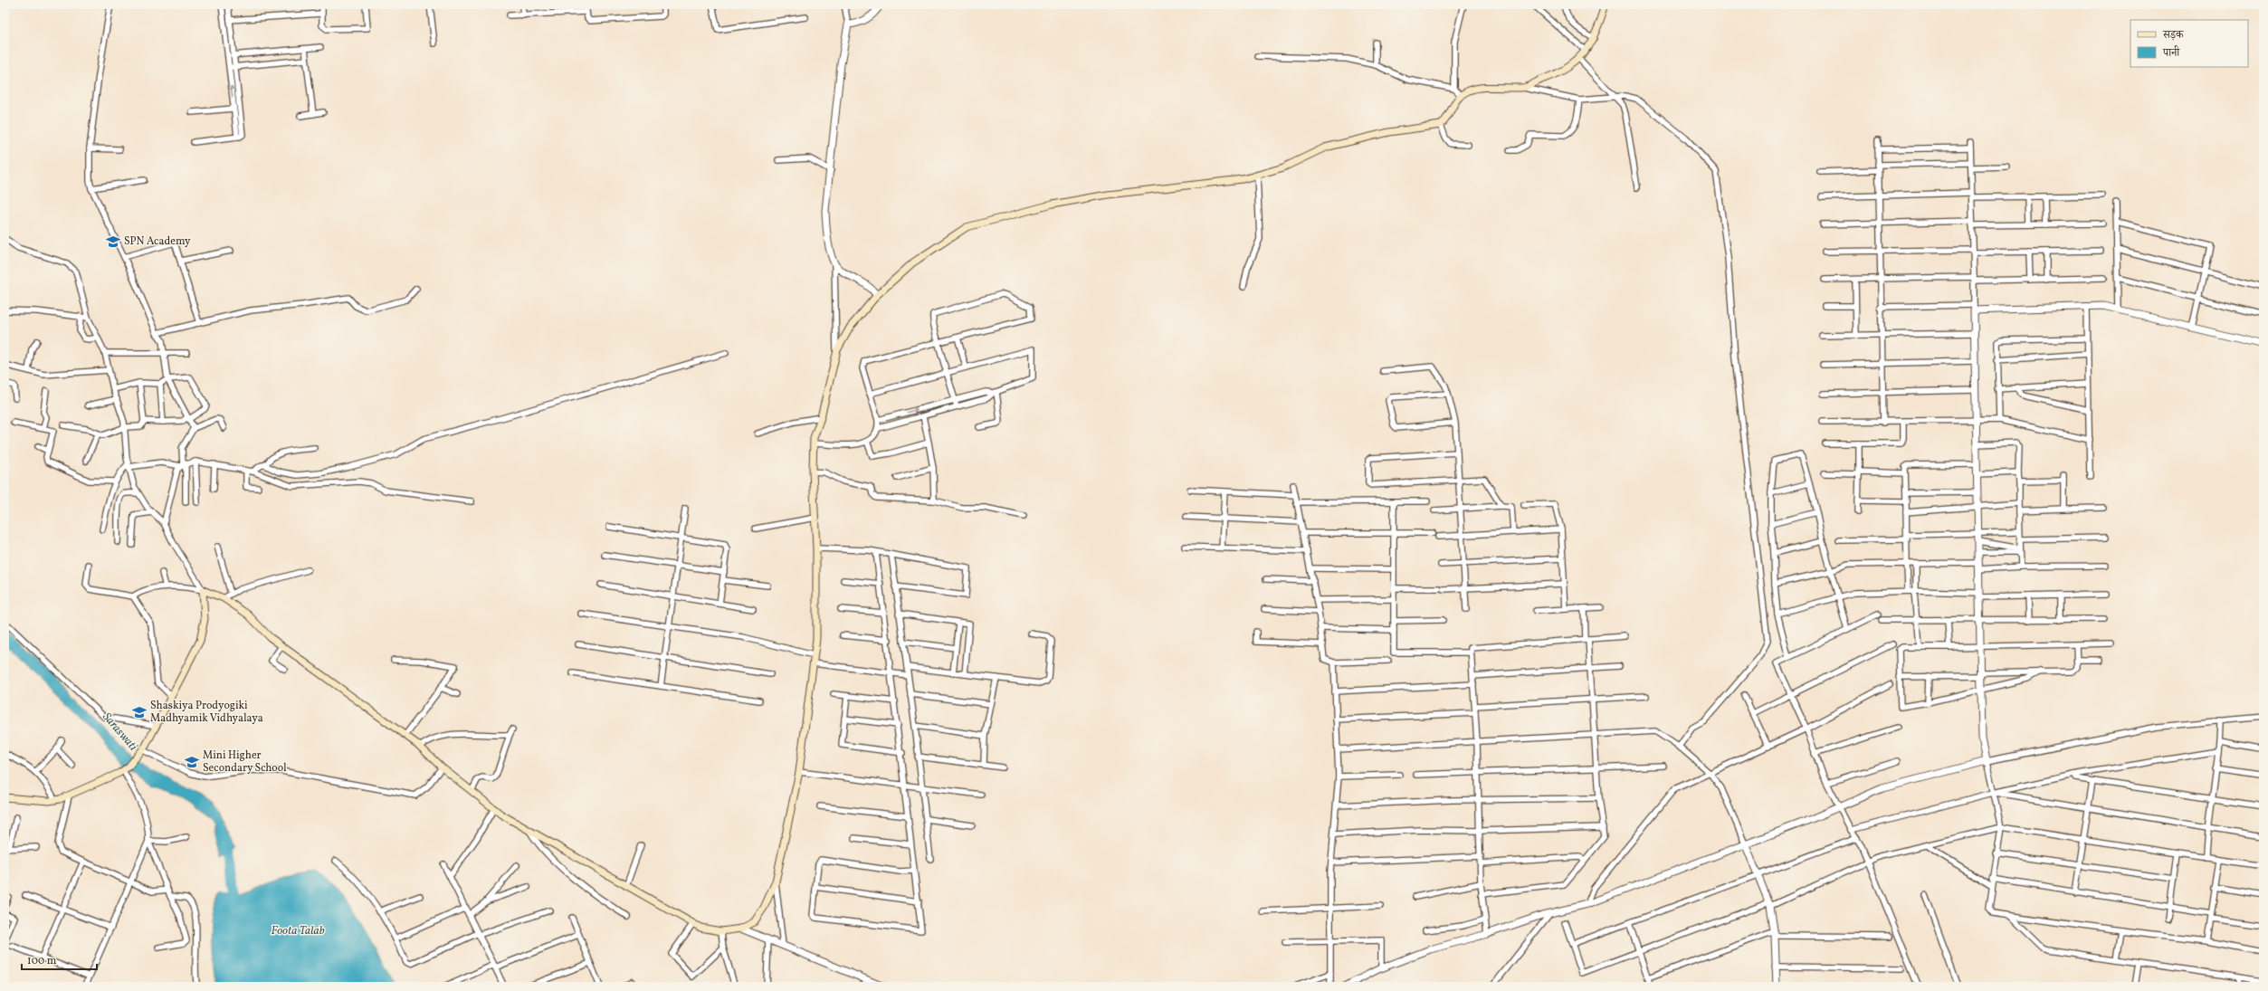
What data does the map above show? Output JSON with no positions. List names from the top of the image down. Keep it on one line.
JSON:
{"water":["Saraswati","Foota Talab"],"places":{"school or university":["SPN Academy","Shaskiya Prodyogiki Madhyamik Vidhyalaya","Mini Higher Secondary School"]},"legend":["सड़क","पानी"],"scale_bar":"100 m"}
